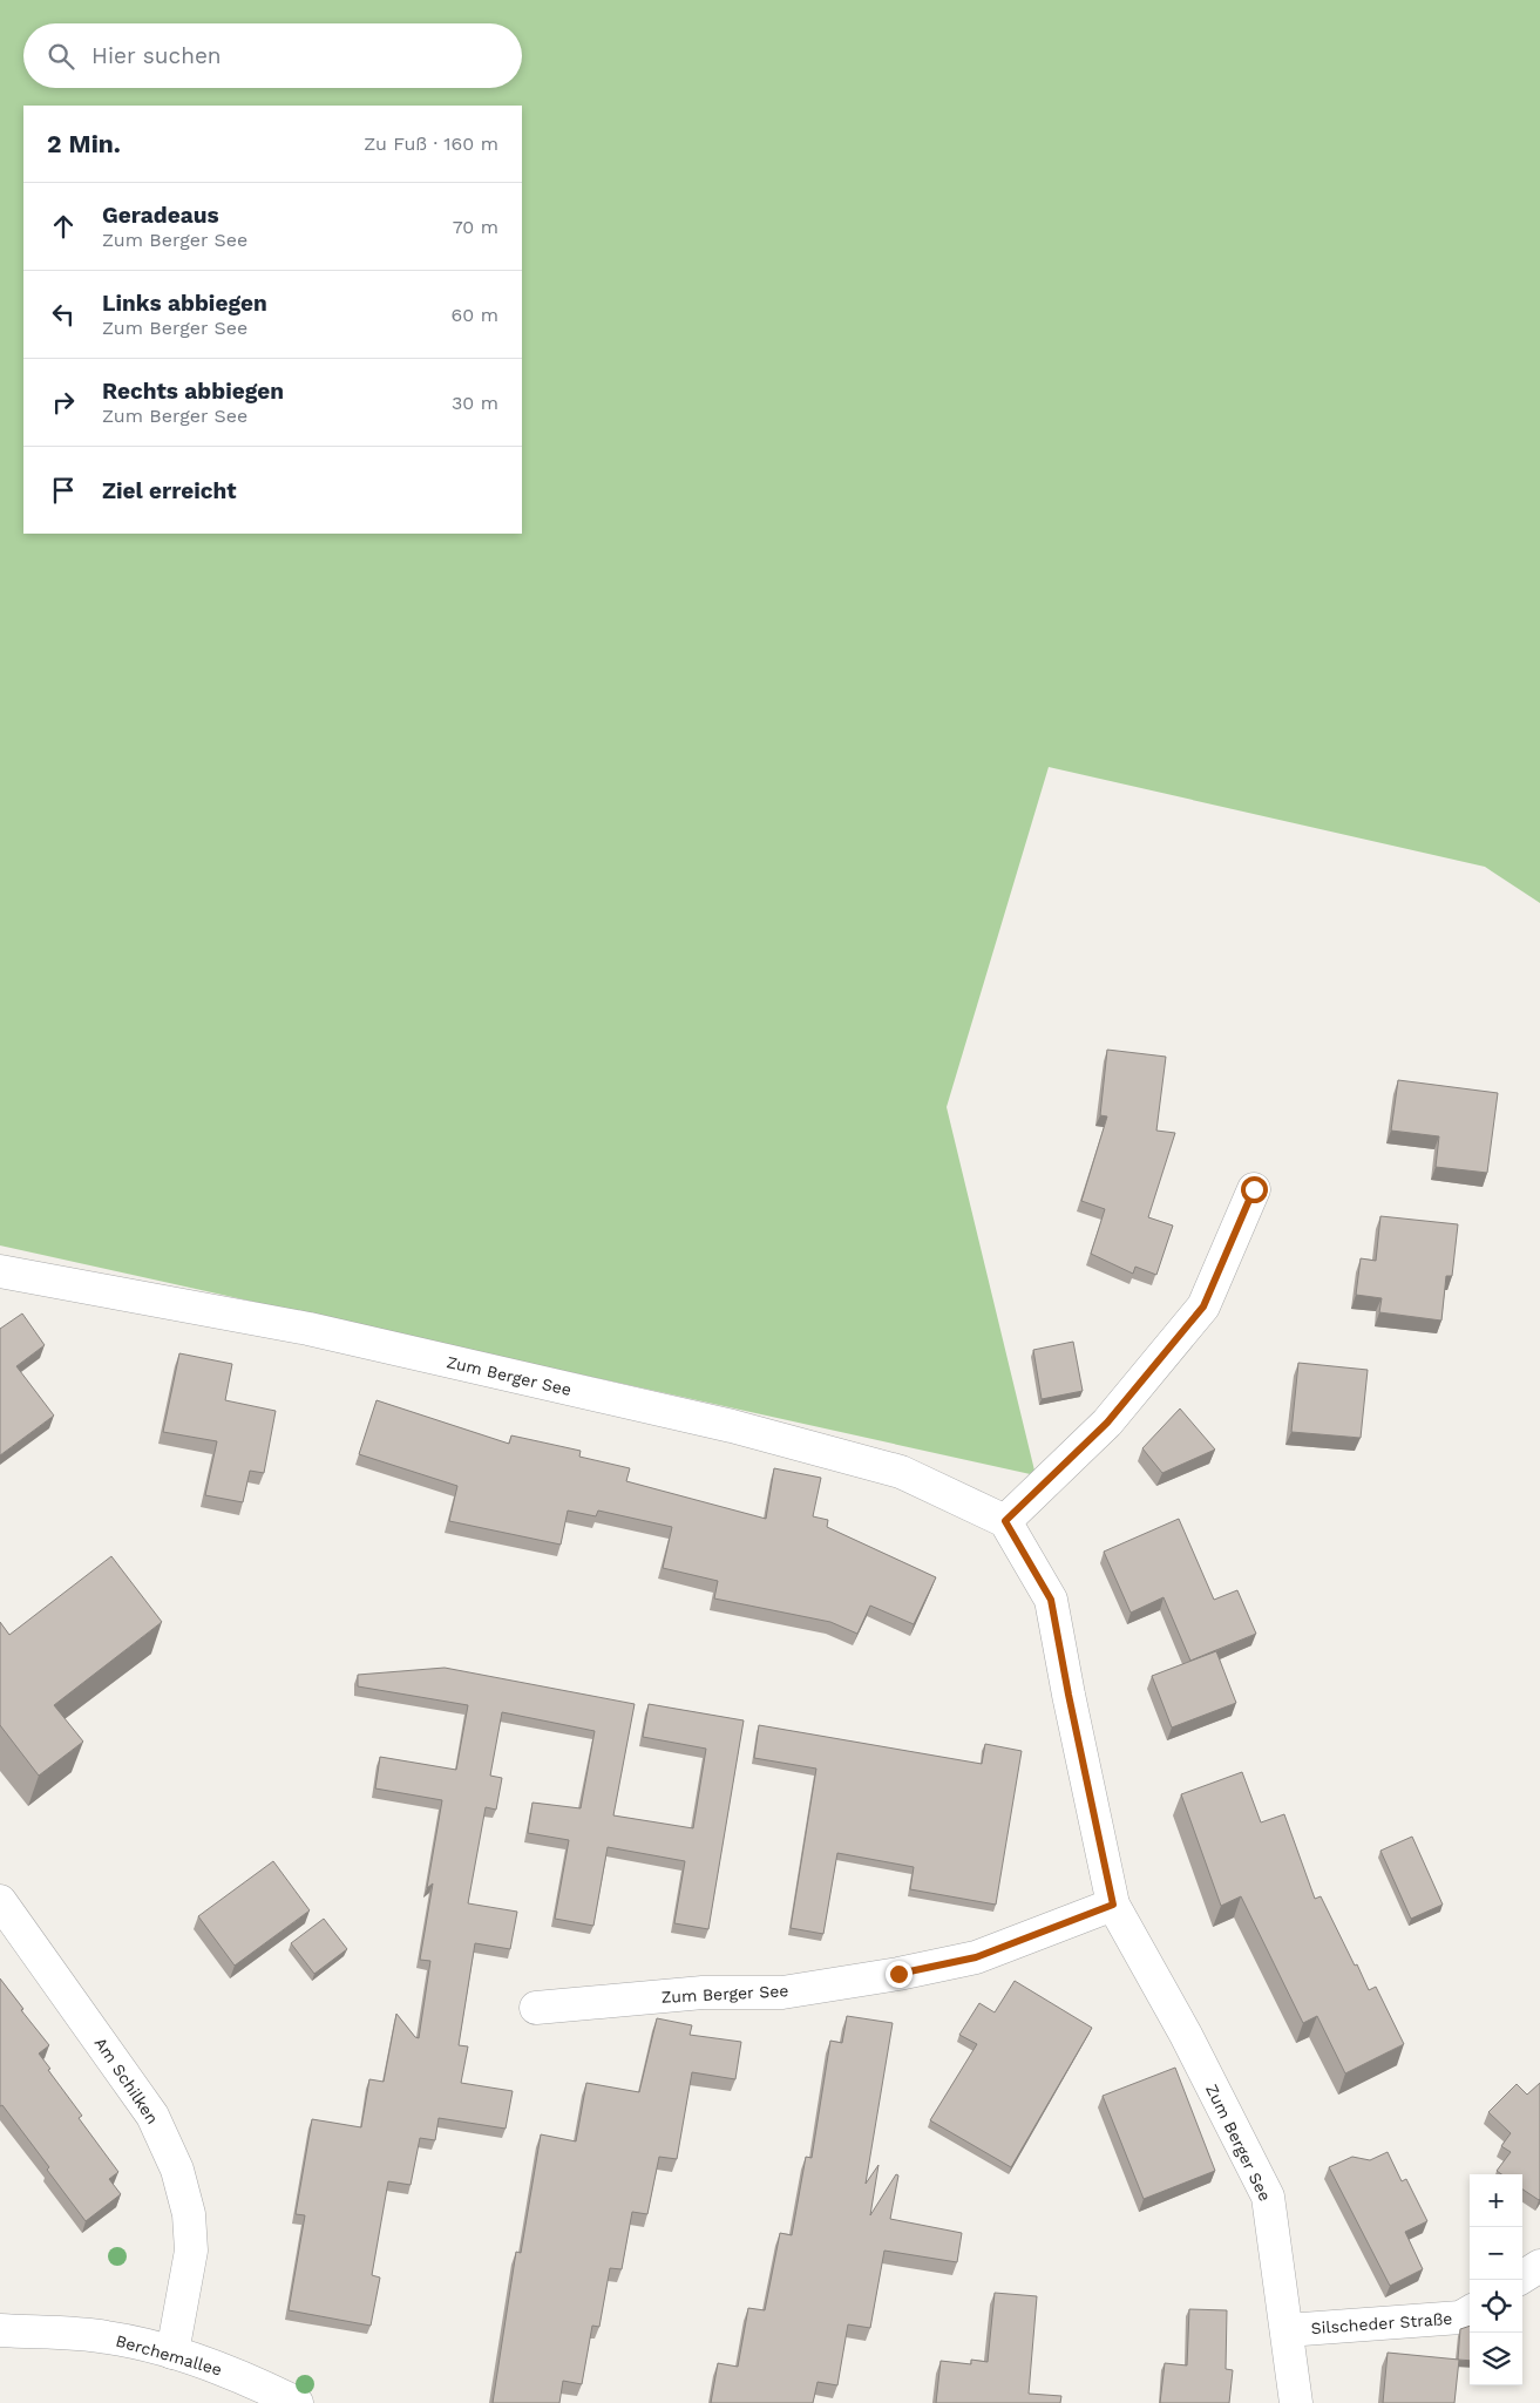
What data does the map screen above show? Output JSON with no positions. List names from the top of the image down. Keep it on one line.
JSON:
{"streets":{"street":["Zum Berger See","Am Schilken","Silscheder Straße","Berchemallee"]},"crossings":[["Zum Berger See","Silscheder Straße"],["Am Schilken","Berchemallee"]],"page":{"search":"Hier suchen","heading":["2 Min.","Zu Fuß · 160 m"],"list":[["Geradeaus","Zum Berger See","70 m"],["Links abbiegen","Zum Berger See","60 m"],["Rechts abbiegen","Zum Berger See","30 m"],"Ziel erreicht"],"map_buttons":["+","−"]}}
